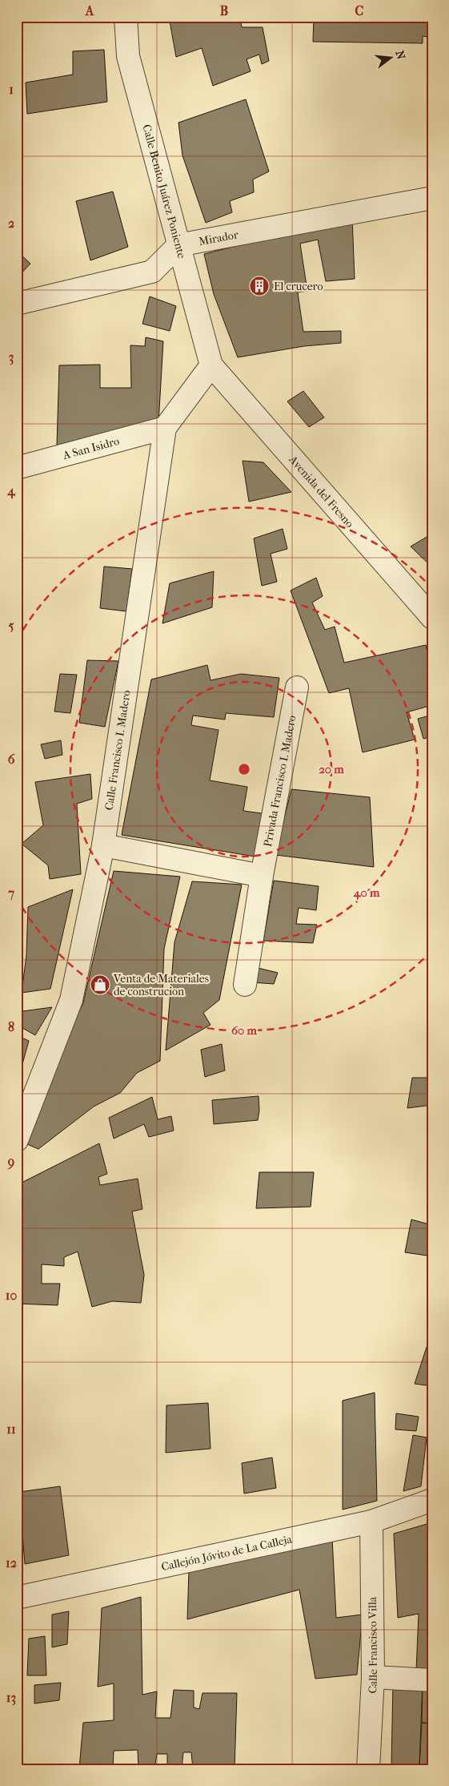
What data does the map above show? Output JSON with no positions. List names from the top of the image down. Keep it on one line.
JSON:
{"streets":{"street":["Calle Benito Juárez Poniente","Mirador","A San Isidro","Avenida del Fresno","Calle Francisco I. Madero","Privada Francisco I. Madero","Callejón Jóvito de La Calleja","Calle Francisco Villa"]},"crossings":[["Calle Benito Juárez Poniente","Mirador"],["Calle Benito Juárez Poniente","Avenida del Fresno"],["Calle Benito Juárez Poniente","Calle Francisco I. Madero"],["A San Isidro","Calle Francisco I. Madero"],["Avenida del Fresno","Calle Francisco I. Madero"],["Callejón Jóvito de La Calleja","Calle Francisco Villa"]],"places":{"building":["El crucero"],"shop":["Venta de Materiales de construcion"]},"north":"right","grid":{"columns":["A","B","C"],"rows":["1","2","3","4","5","6","7","8","9","10","11","12","13"]},"rings":["20 m","40 m","60 m"]}
